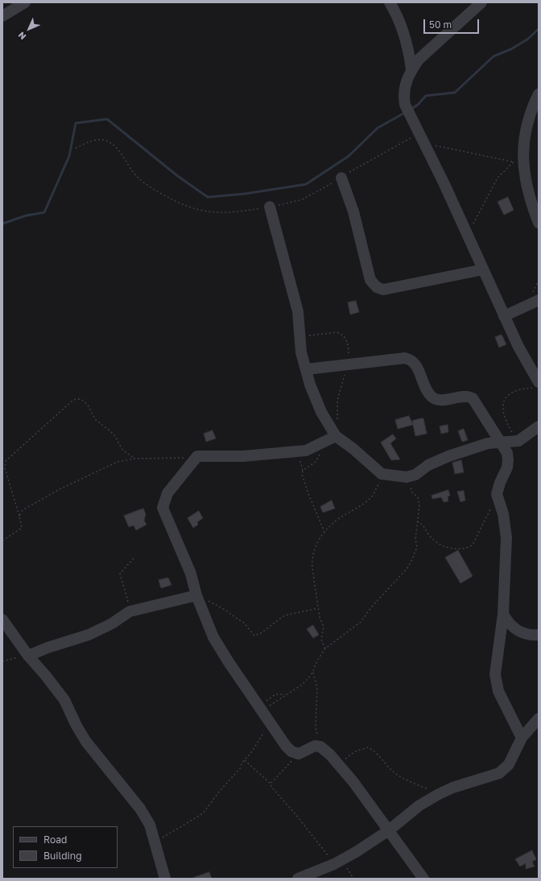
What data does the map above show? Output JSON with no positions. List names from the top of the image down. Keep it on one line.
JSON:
{"legend":["Road","Building"],"scale_bar":"50 m","north":"bottom left"}
